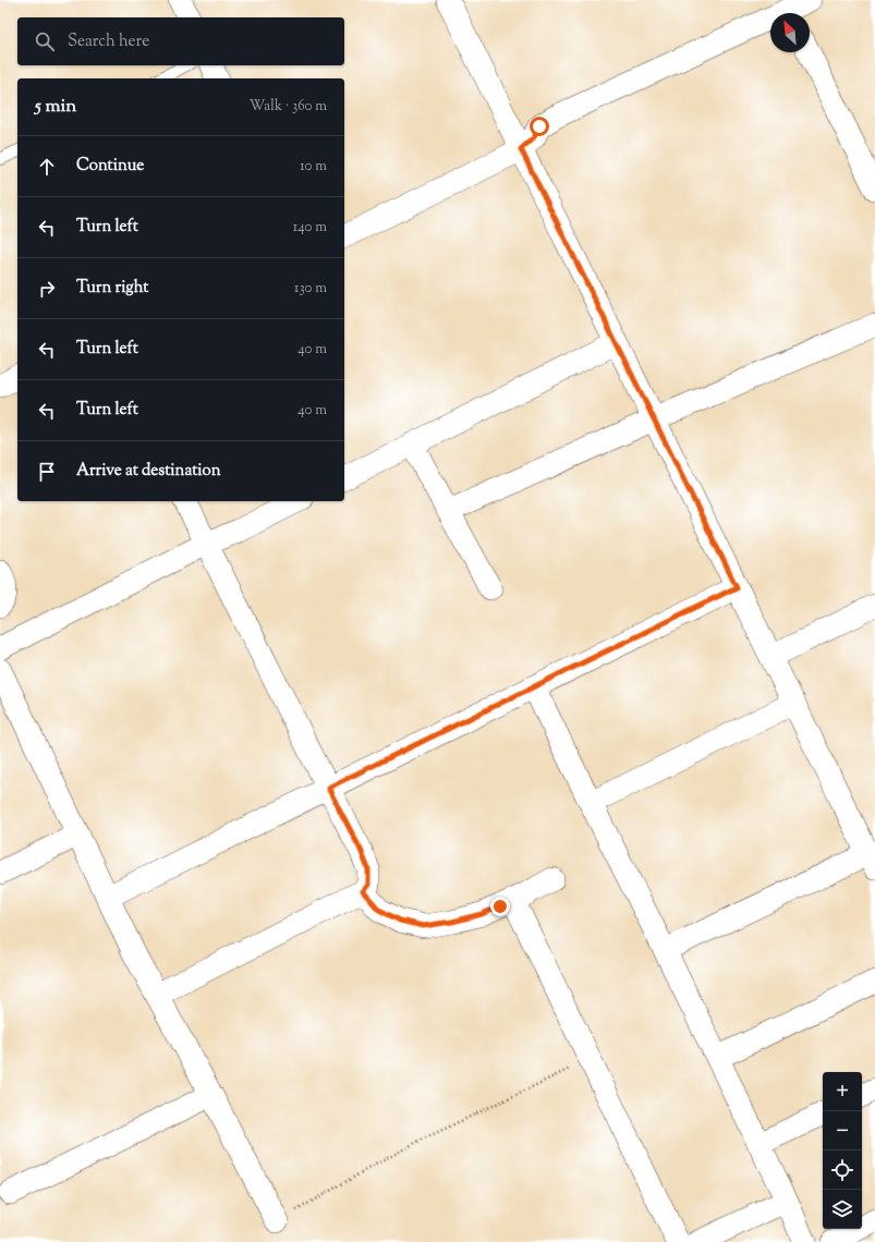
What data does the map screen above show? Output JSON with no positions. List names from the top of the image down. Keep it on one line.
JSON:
{"north":"top left","page":{"search":"Search here","heading":["5 min","Walk · 360 m"],"list":[["Continue","10 m"],["Turn left","140 m"],["Turn right","130 m"],["Turn left","40 m"],["Turn left","40 m"],"Arrive at destination"],"map_buttons":["+","−"]}}
